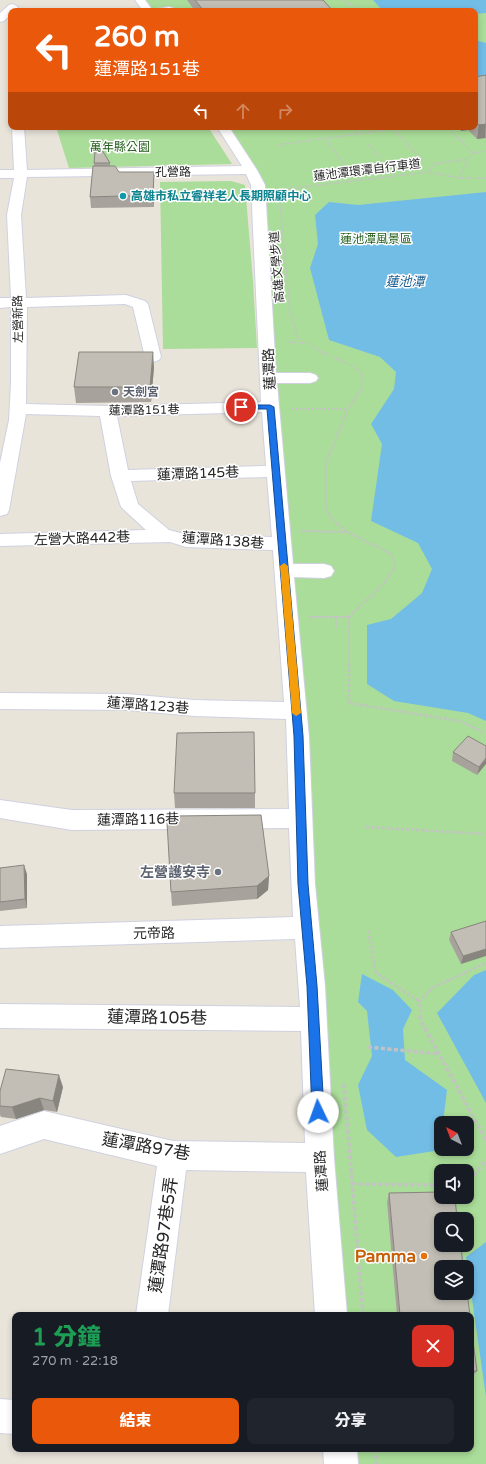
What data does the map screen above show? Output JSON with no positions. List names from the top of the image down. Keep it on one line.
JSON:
{"streets":{"street":["孔營路","左營新路","蓮潭路","蓮潭路151巷","蓮潭路145巷","左營大路442巷","蓮潭路138巷","蓮潭路123巷","蓮潭路116巷","元帝路","蓮潭路105巷","蓮潭路97巷","蓮潭路97巷5弄"],"path":["蓮池潭環潭自行車道","高雄文學步道"]},"crossings":[["孔營路","左營新路"],["孔營路","蓮潭路"],["左營新路","蓮潭路151巷"],["蓮潭路","蓮潭路151巷"],["蓮潭路","蓮潭路145巷"],["蓮潭路","蓮潭路138巷"],["蓮潭路","蓮潭路123巷"],["蓮潭路","蓮潭路116巷"],["蓮潭路","元帝路"],["蓮潭路","蓮潭路105巷"],["蓮潭路","蓮潭路97巷"],["蓮潭路151巷","蓮潭路138巷"],["蓮潭路145巷","蓮潭路138巷"],["左營大路442巷","蓮潭路138巷"],["蓮潭路97巷","蓮潭路97巷5弄"]],"water":["蓮池潭"],"parks":["萬年縣公園","蓮池潭風景區"],"places":["高雄市私立睿祥老人長期照顧中心","天劍宮","左營護安寺","Pamma"],"north":"top left","page":{"turn":["260 m","蓮潭路151巷"],"heading":["1 分鐘","270 m · 22:18"],"buttons":["結束","分享"]}}
